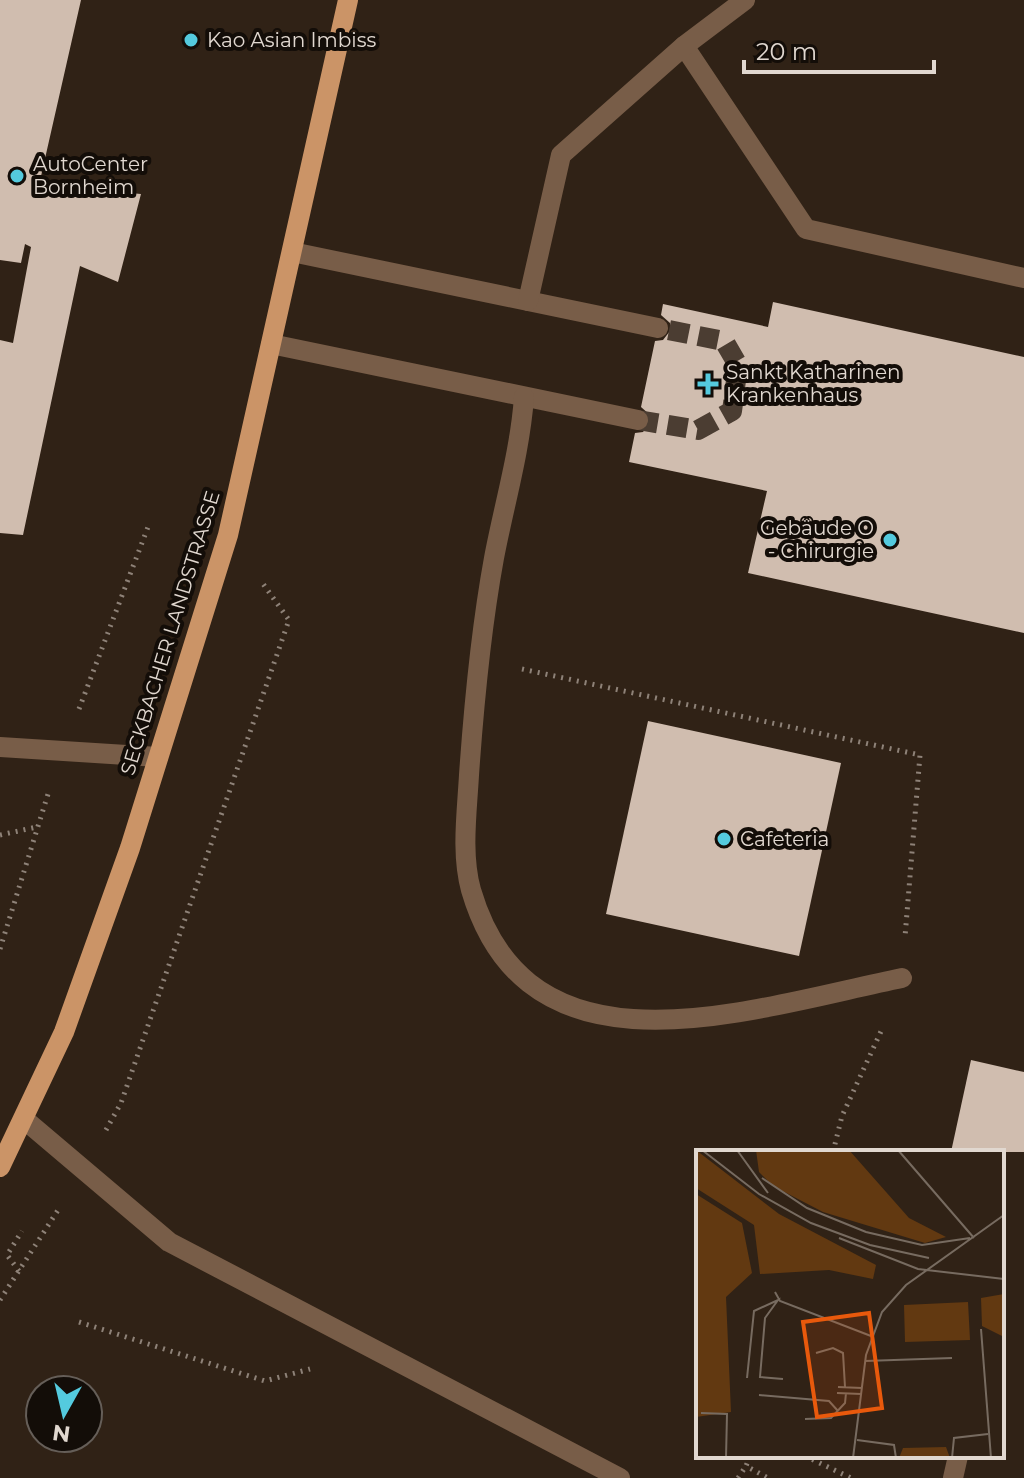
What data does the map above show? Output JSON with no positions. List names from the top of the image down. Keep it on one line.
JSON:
{"streets":{"main road":["SECKBACHER LANDSTRASSE"]},"places":{"other":["Kao Asian Imbiss","AutoCenter Bornheim","Gebäude O - Chirurgie","Cafeteria"],"health":["Sankt Katharinen Krankenhaus"]},"scale_bar":"20 m","north":"bottom"}
